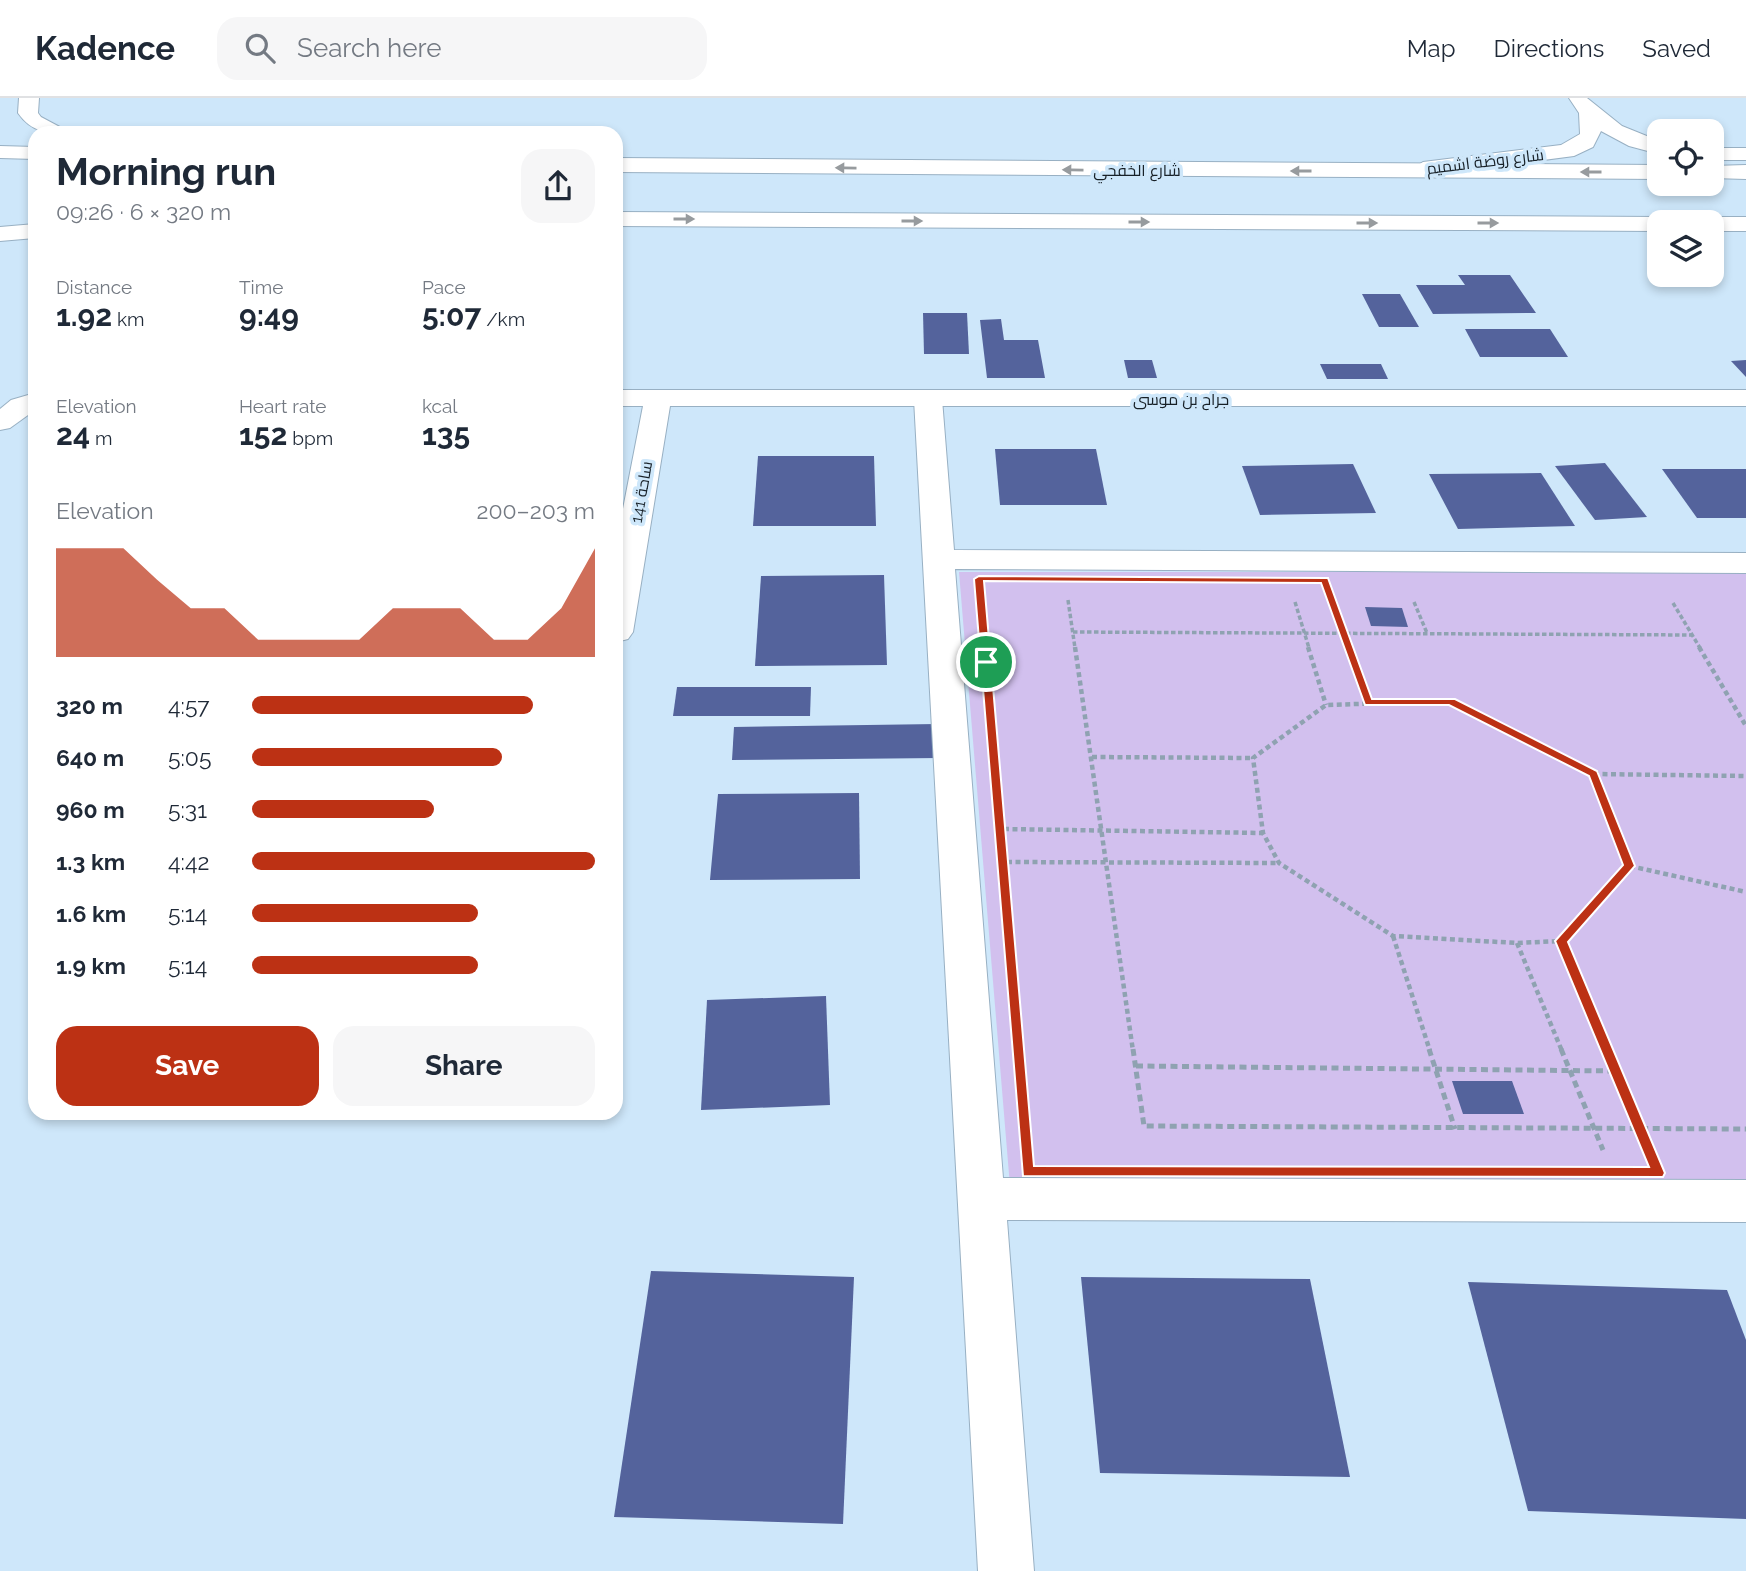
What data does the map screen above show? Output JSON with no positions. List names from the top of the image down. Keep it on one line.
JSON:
{"streets":{"main road":["شارع روضة اشميم","شارع الخفجي","جراح بن موسى","ساحة 141"]},"crossings":[["شارع روضة اشميم","شارع الخفجي"],["جراح بن موسى","ساحة 141"]],"page":{"header":"Kadence","search":"Search here","nav":["Map","Directions","Saved"],"heading":["Morning run","09:26 · 6 × 320 m"],"stats":[["Distance","1.92 km"],["Time","9:49"],["Pace","5:07 /km"],["Elevation","24 m"],["Heart rate","152 bpm"],["kcal","135"]],"chart":["Elevation","200–203 m"],"list":[{"name":"320 m","note":"4:57"},{"name":"640 m","note":"5:05"},{"name":"960 m","note":"5:31"},{"name":"1.3 km","note":"4:42"},{"name":"1.6 km","note":"5:14"},{"name":"1.9 km","note":"5:14"}],"buttons":["Save","Share"]}}
